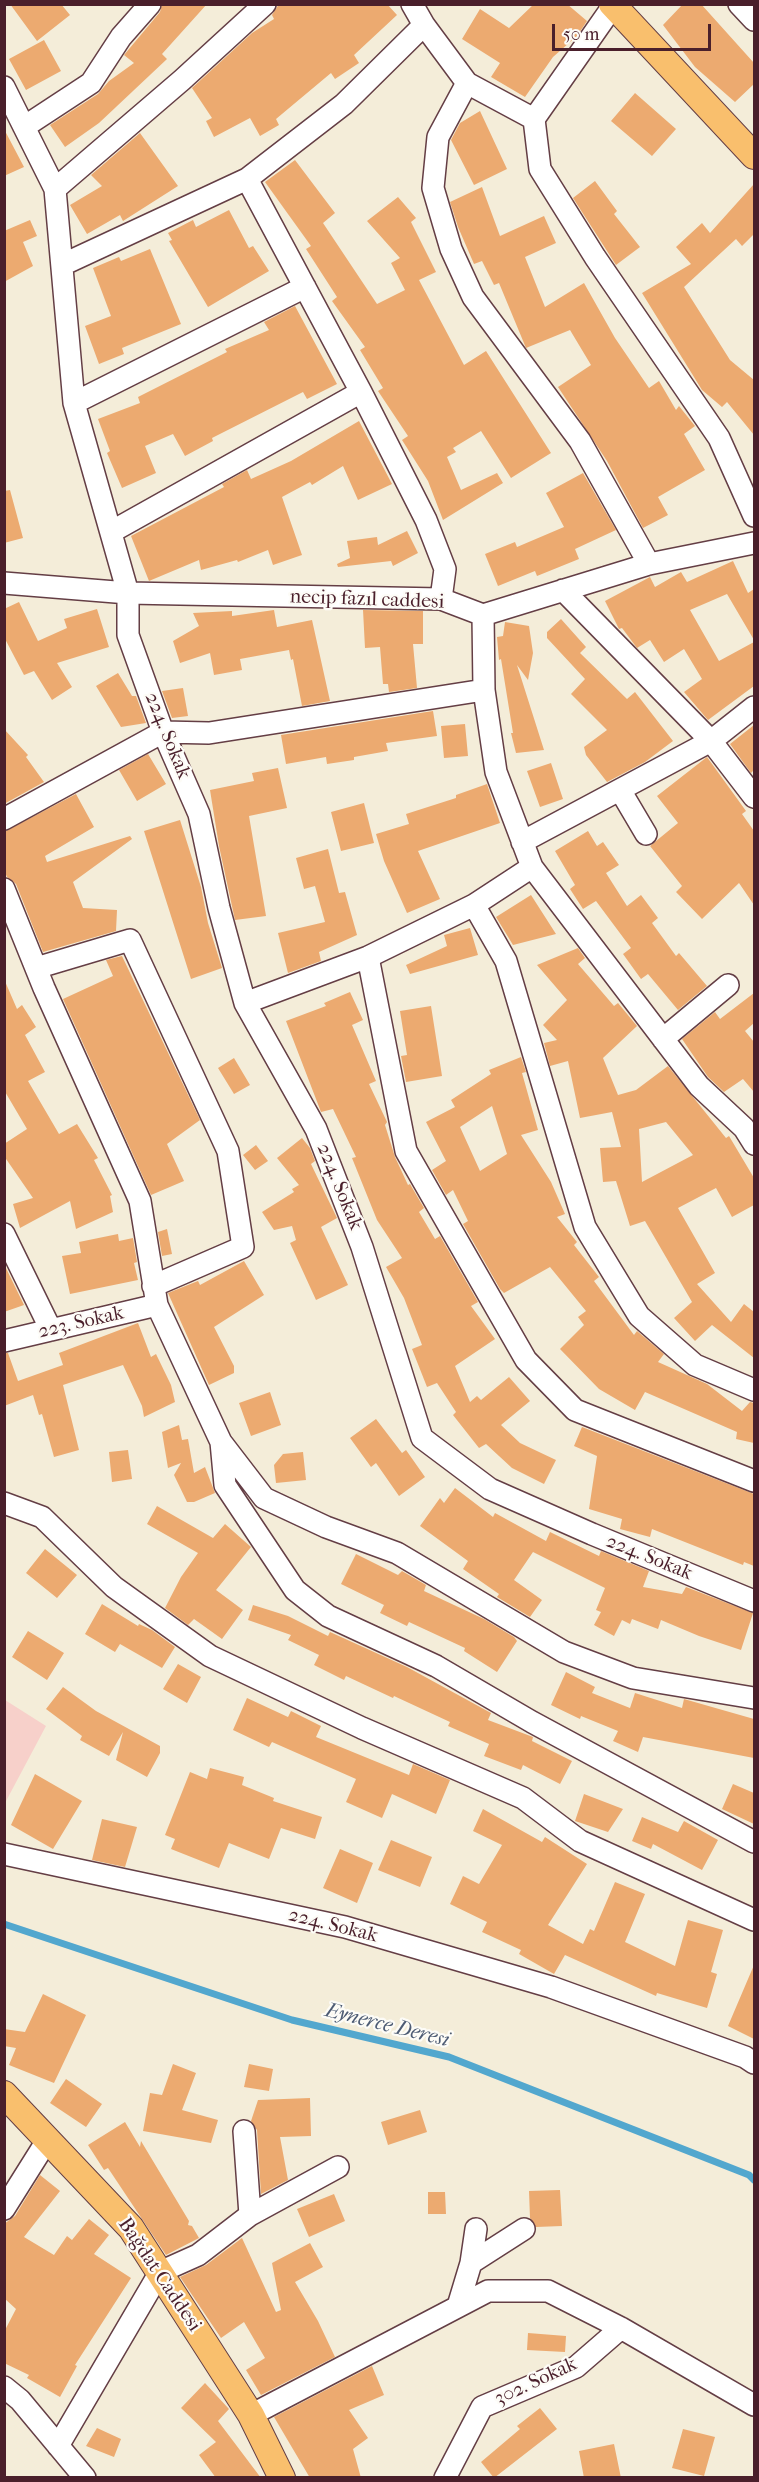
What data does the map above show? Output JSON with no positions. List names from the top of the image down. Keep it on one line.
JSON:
{"streets":{"main road":["Bağdat Caddesi"],"street":["necip fazıl caddesi","224. Sokak","223. Sokak","302. Sokak"]},"crossings":[["necip fazıl caddesi","224. Sokak"]],"water":["Eynerce Deresi"],"scale_bar":"50 m"}
